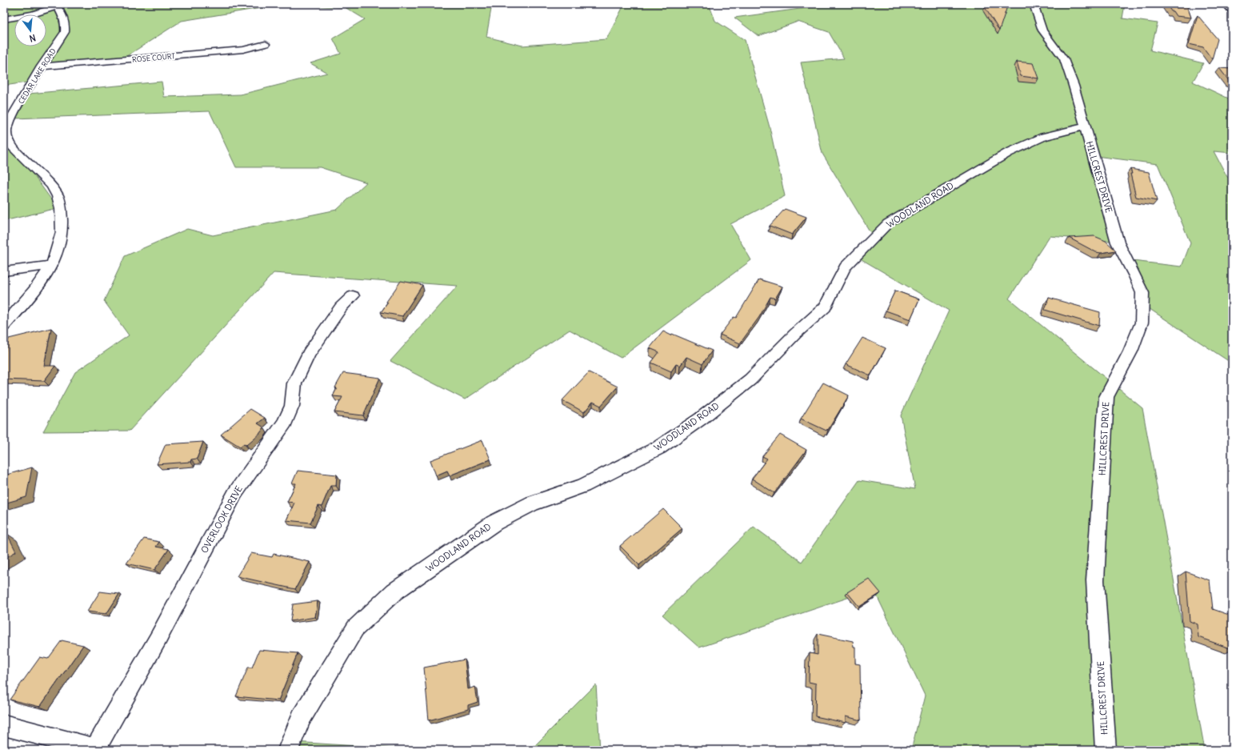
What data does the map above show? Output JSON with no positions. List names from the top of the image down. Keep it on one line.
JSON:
{"streets":{"street":["ROSE COURT","CEDAR LAKE ROAD","HILLCREST DRIVE","WOODLAND ROAD","OVERLOOK DRIVE"]},"crossings":[["ROSE COURT","CEDAR LAKE ROAD"],["HILLCREST DRIVE","WOODLAND ROAD"]],"north":"bottom"}
